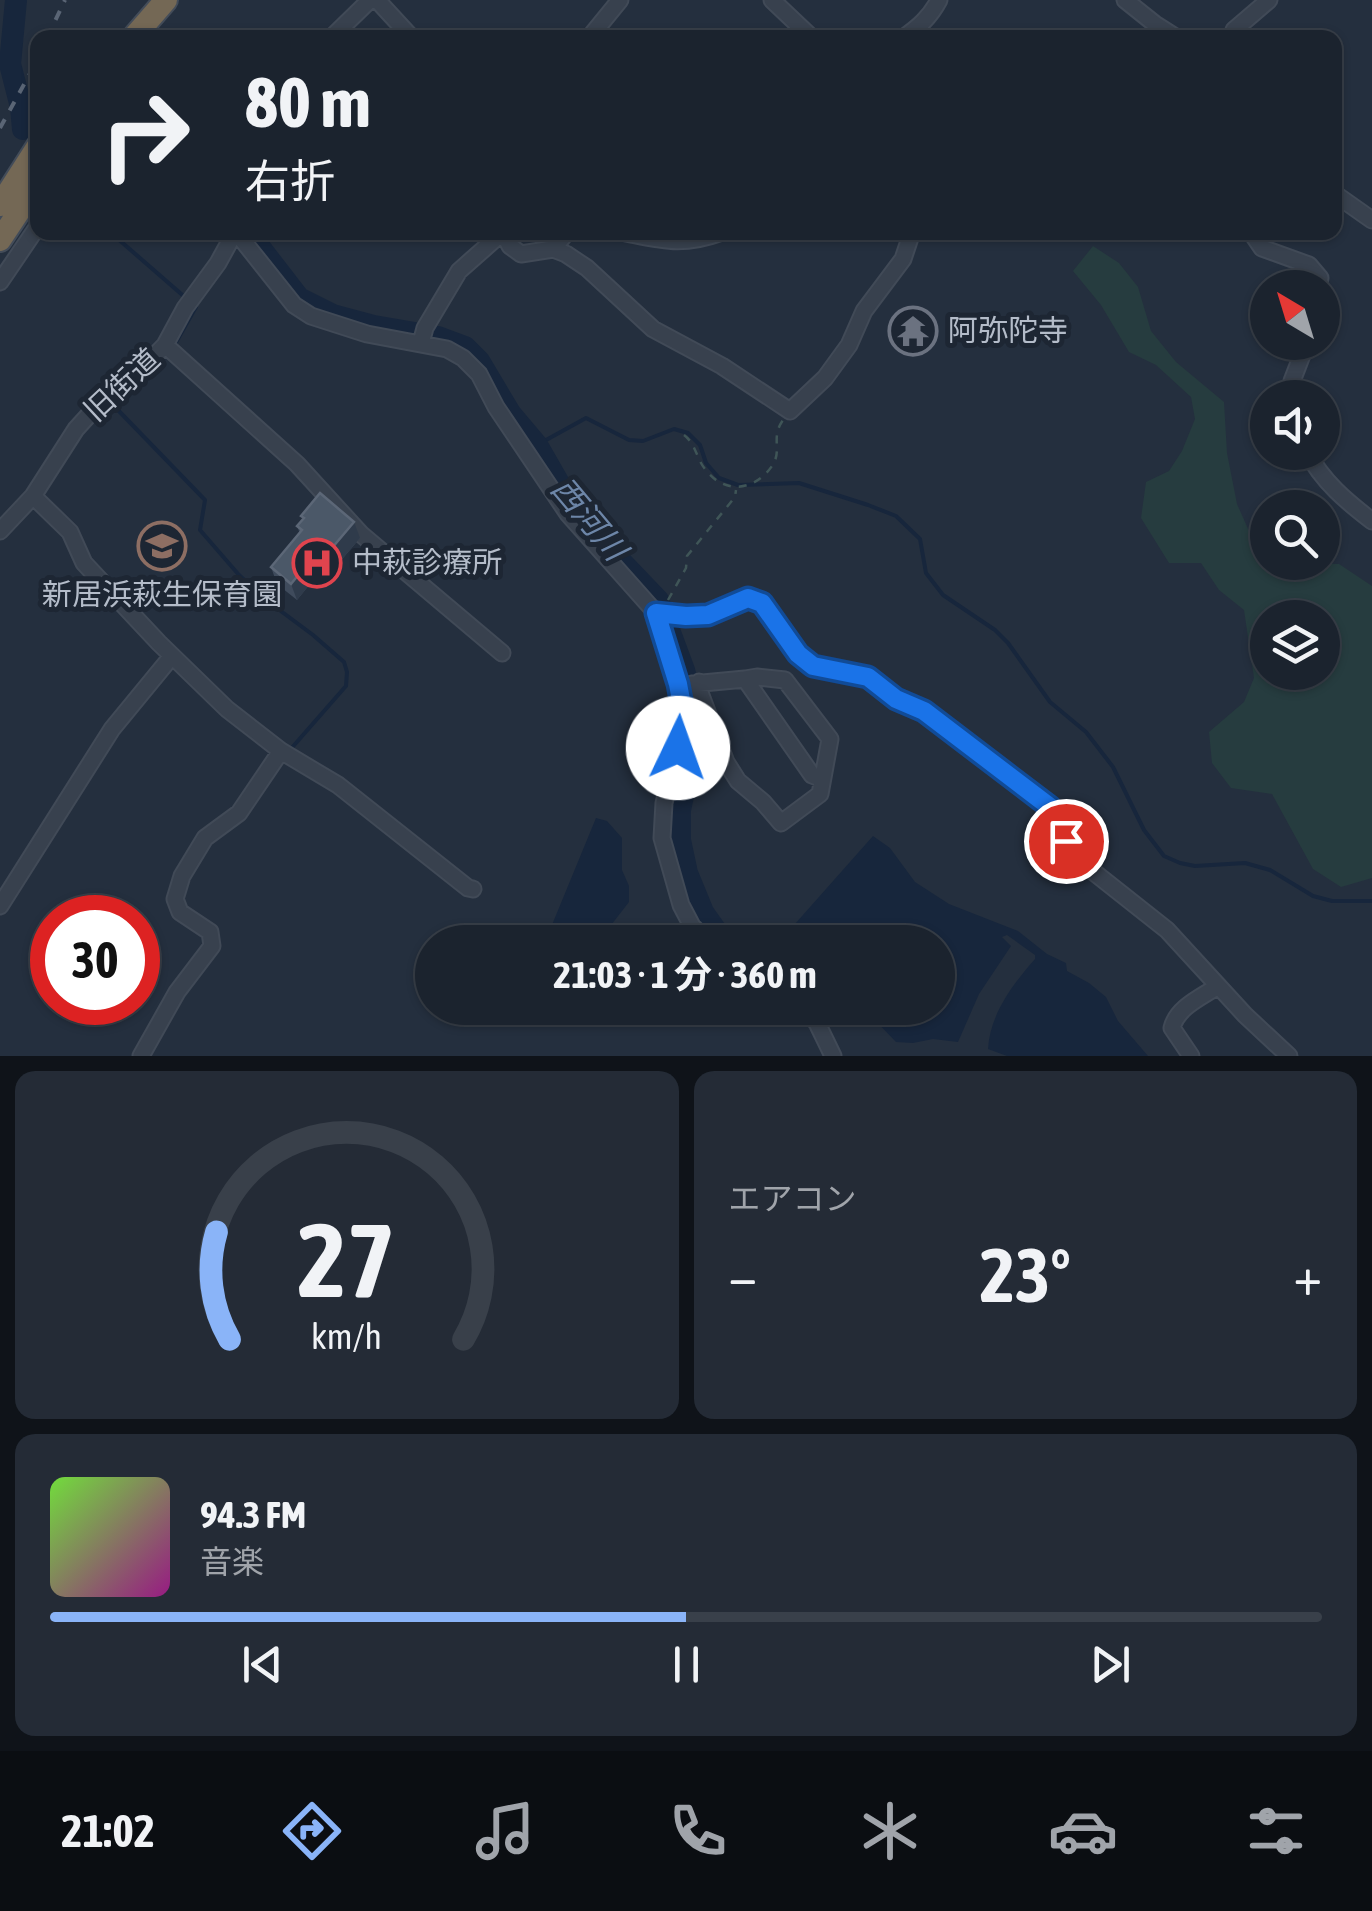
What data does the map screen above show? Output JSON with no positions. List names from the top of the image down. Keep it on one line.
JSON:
{"streets":{"street":["旧街道"]},"water":["西河川"],"places":{"temple":["阿弥陀寺"],"school or university":["新居浜萩生保育園"],"hospital":["中萩診療所"]},"north":"top left","page":{"turn":["80 m","右折"],"limit":"30","trip":"21:03 · 1 分 · 360 m","tile":"エアコン","heat":["−","23°","+"],"song":["94.3 FM","音楽"],"tabs":"21:02","gauge":["27","km/h"]}}
